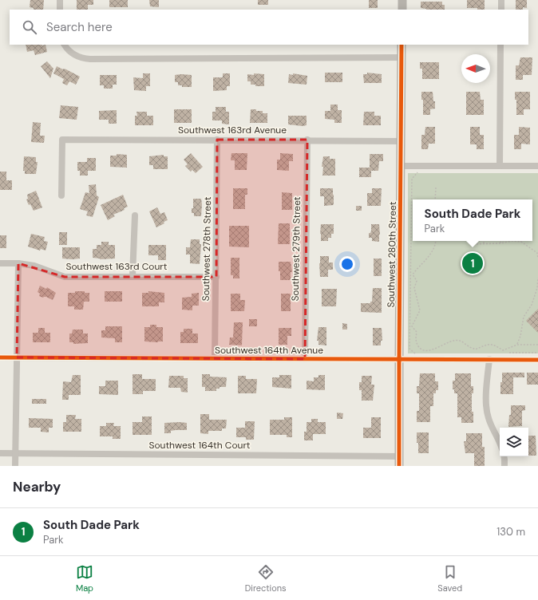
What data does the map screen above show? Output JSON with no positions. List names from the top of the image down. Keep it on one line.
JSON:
{"streets":{"street":["Southwest 163rd Avenue","Southwest 278th Street","Southwest 279th Street","Southwest 280th Street","Southwest 163rd Court","Southwest 164th Avenue","Southwest 164th Court"]},"crossings":[["Southwest 163rd Avenue","Southwest 278th Street"],["Southwest 163rd Avenue","Southwest 279th Street"],["Southwest 163rd Avenue","Southwest 280th Street"],["Southwest 278th Street","Southwest 163rd Court"],["Southwest 278th Street","Southwest 164th Avenue"],["Southwest 279th Street","Southwest 164th Avenue"],["Southwest 280th Street","Southwest 164th Avenue"],["Southwest 280th Street","Southwest 164th Court"]],"north":"left","page":{"search":"Search here","popup":["South Dade Park","Park"],"pins":"1","heading":"Nearby","list":[{"mark":"1","name":"South Dade Park","note":"Park","value":"130 m"}],"nav":["Map","Directions","Saved"]}}
